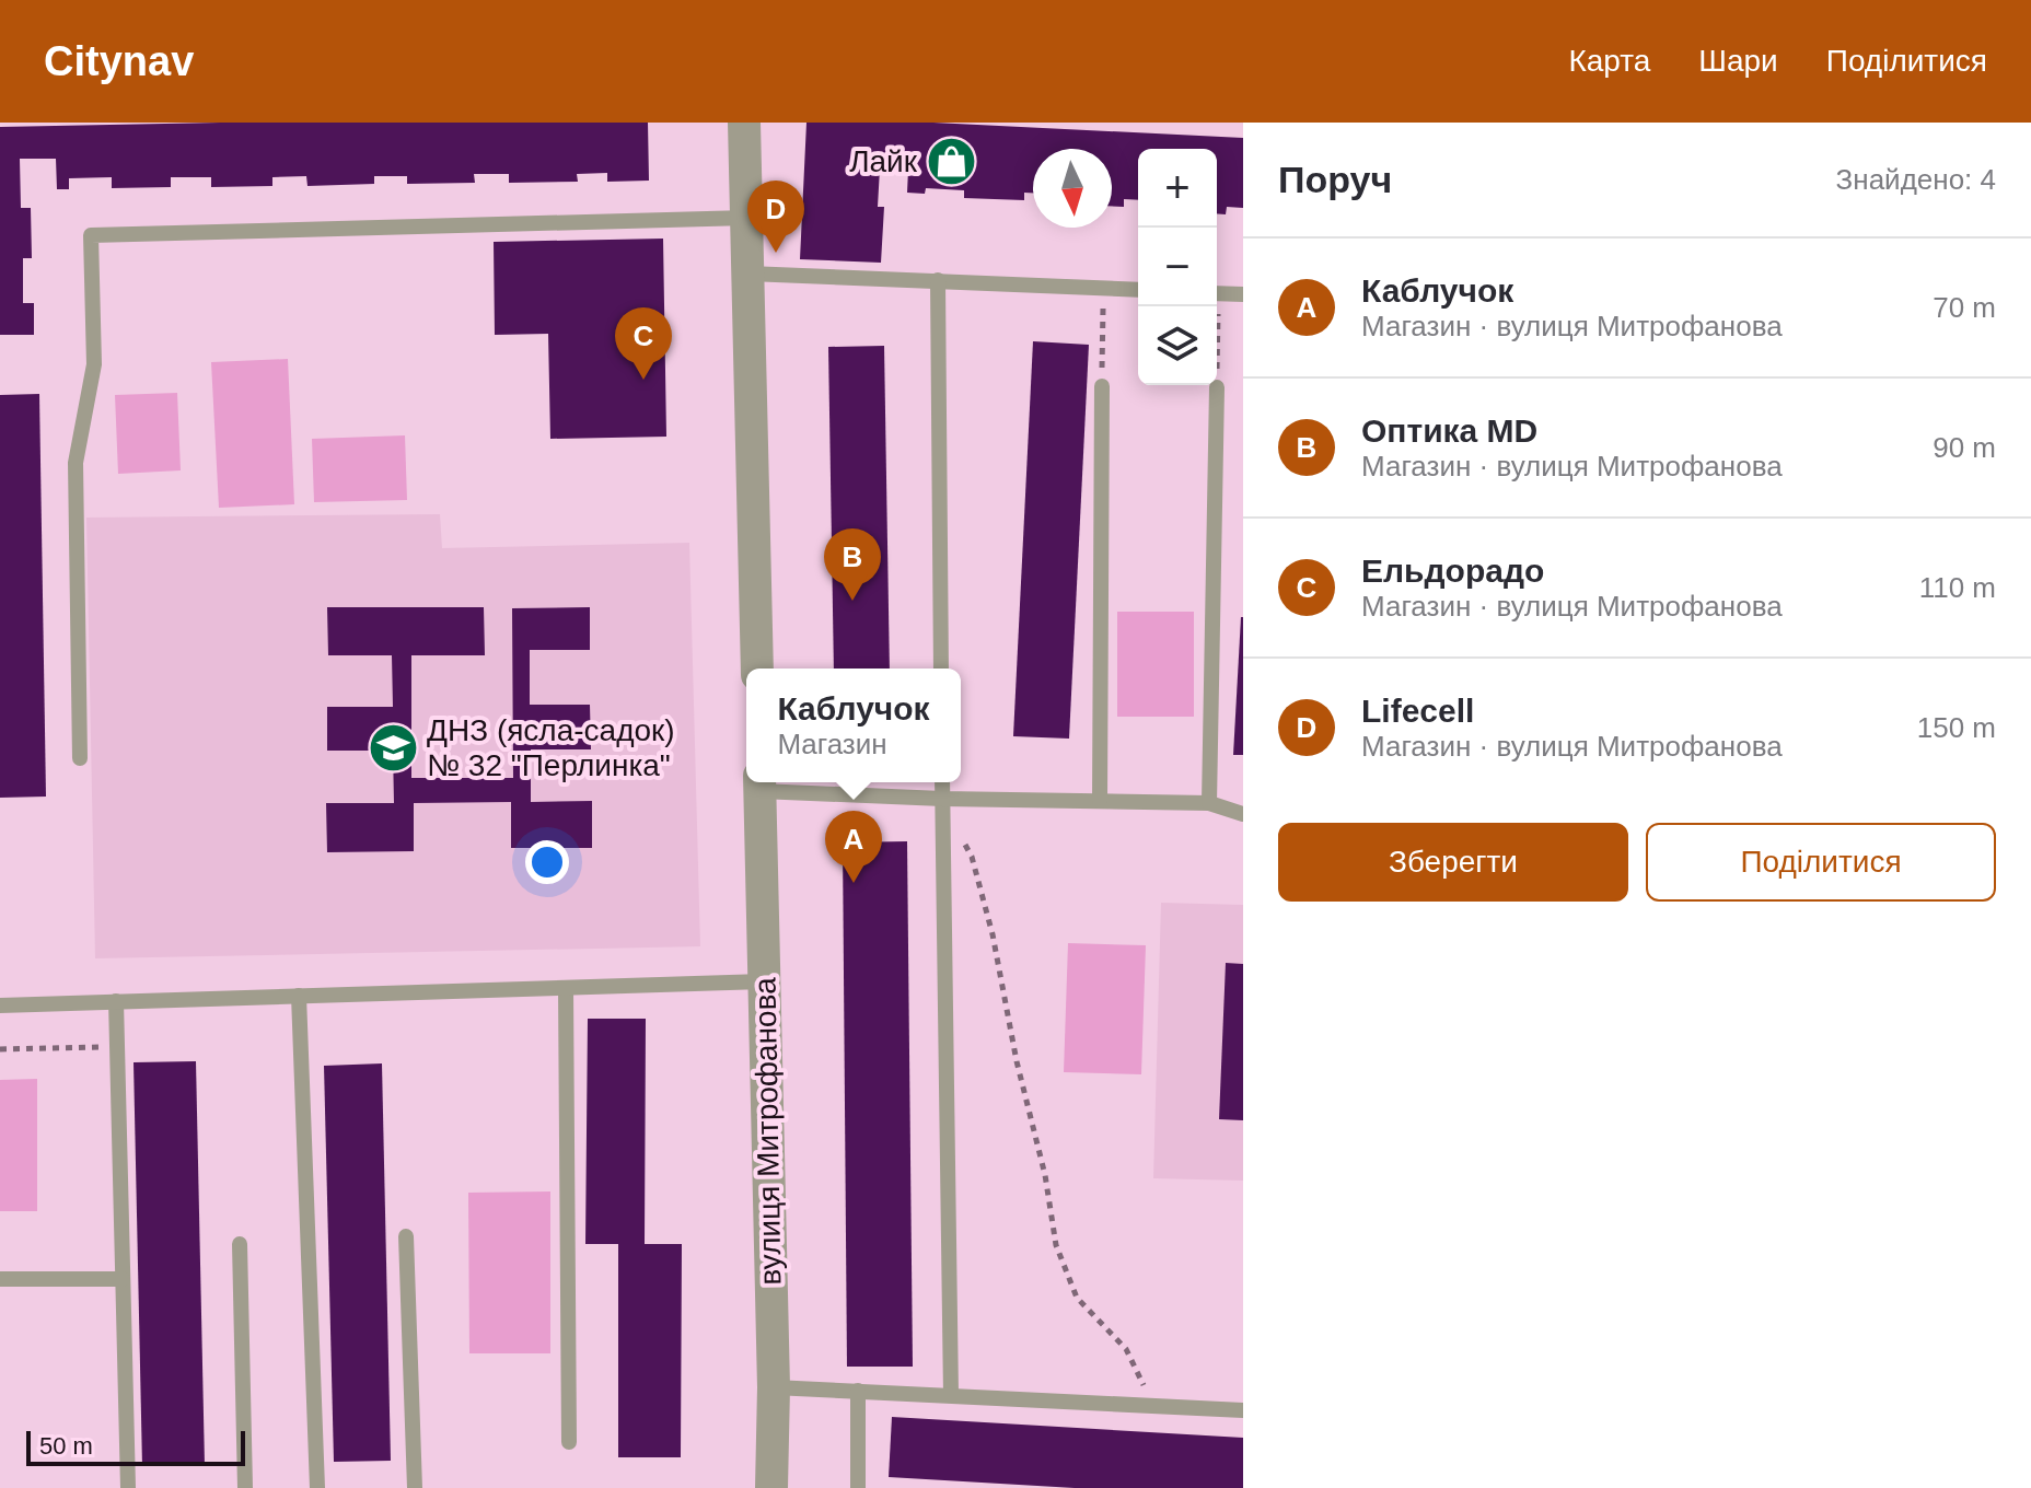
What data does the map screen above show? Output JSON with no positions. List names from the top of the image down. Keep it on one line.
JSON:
{"streets":{"street":["вулиця Митрофанова"]},"places":{"shop":["Лайк"],"school or university":["ДНЗ (ясла-садок) № 32 \"Перлинка\""]},"scale_bar":"50 m","north":"bottom","page":{"header":"Citynav","nav":["Карта","Шари","Поділитися"],"heading":["Поруч","Знайдено: 4"],"map_buttons":["+","−"],"pins":["D","C","B","A"],"list":[{"mark":"A","name":"Каблучок","note":"Магазин · вулиця Митрофанова","value":"70 m"},{"mark":"B","name":"Оптика MD","note":"Магазин · вулиця Митрофанова","value":"90 m"},{"mark":"C","name":"Ельдорадо","note":"Магазин · вулиця Митрофанова","value":"110 m"},{"mark":"D","name":"Lifecell","note":"Магазин · вулиця Митрофанова","value":"150 m"}],"popup":["Каблучок","Магазин"],"buttons":["Зберегти","Поділитися"],"scale":"50 m"}}
